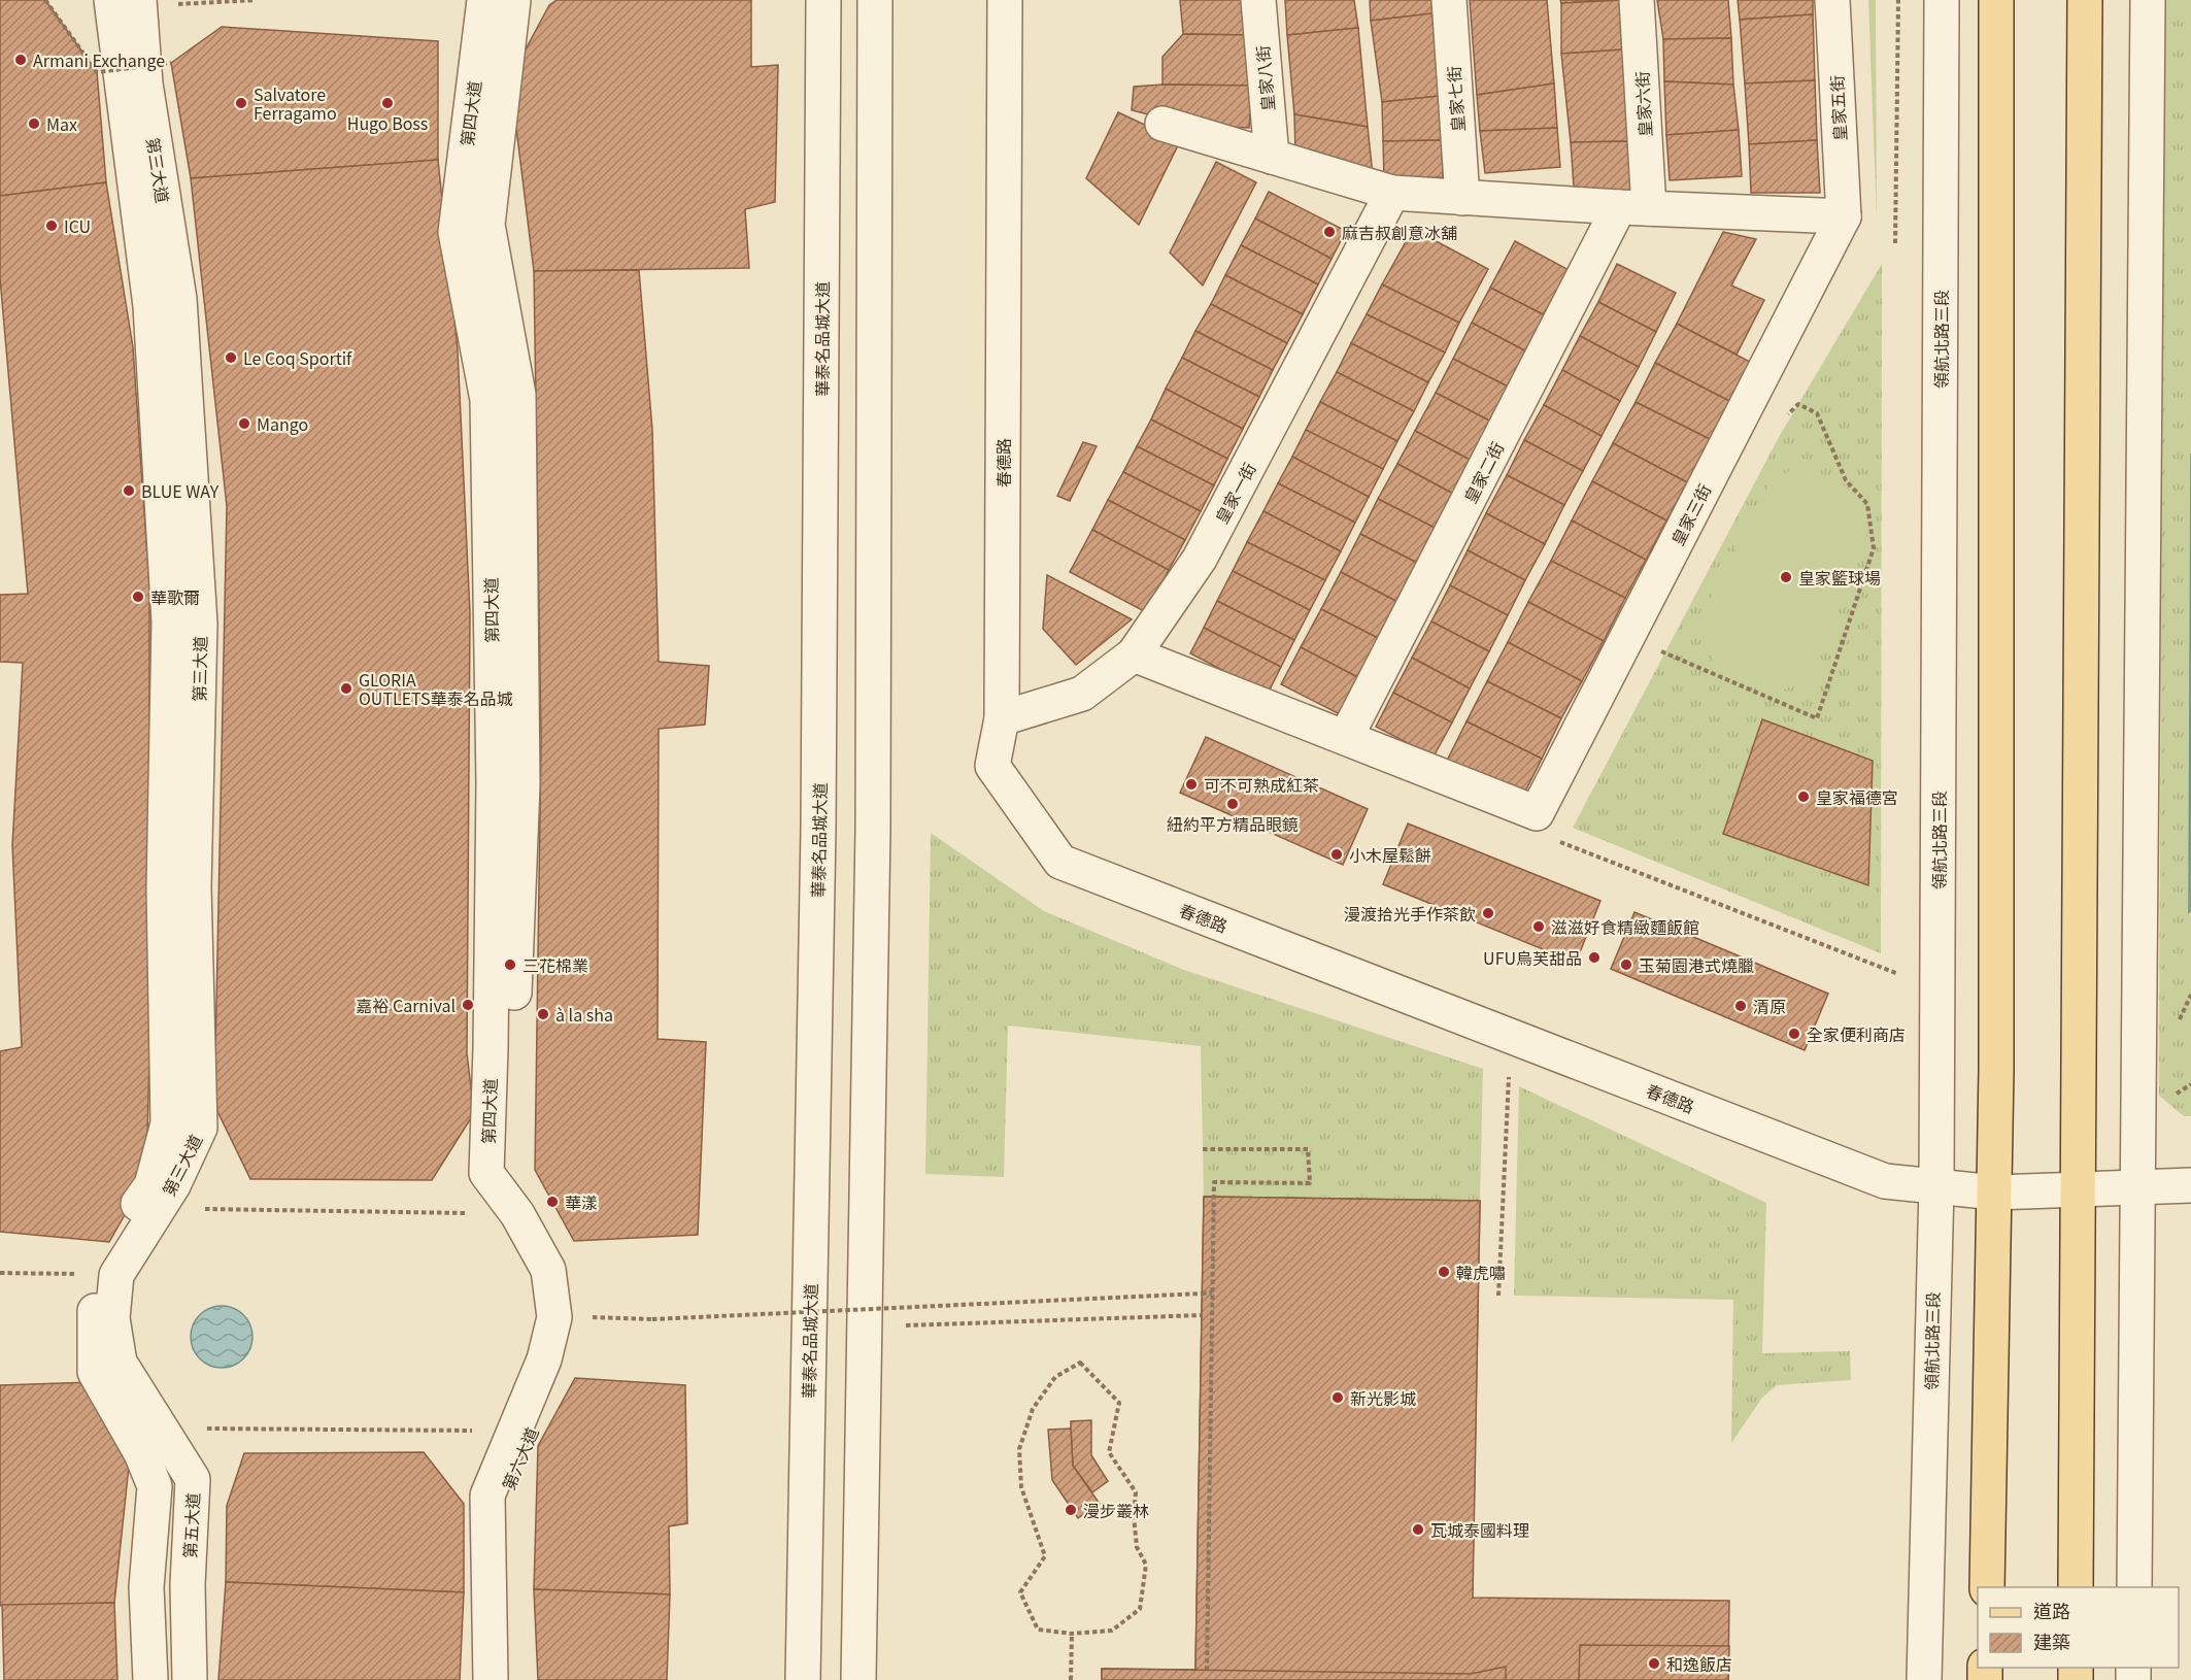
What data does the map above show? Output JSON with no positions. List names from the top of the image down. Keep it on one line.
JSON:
{"streets":{"street":["皇家八街","皇家七街","皇家六街","皇家五街","第四大道","第三大道","華泰名品城大道","領航北路三段","春德路","皇家二街","皇家一街","皇家三街","第六大道","第五大道"]},"crossings":[["皇家六街","皇家二街"],["皇家五街","皇家三街"],["第四大道","第六大道"],["第三大道","第五大道"],["領航北路三段","春德路"],["春德路","皇家一街"]],"places":["Armani Exchange","Salvatore Ferragamo","Hugo Boss","Max","ICU","麻吉叔創意冰舖","Le Coq Sportif","Mango","BLUE WAY","皇家籃球場","華歌爾","GLORIA OUTLETS華泰名品城","可不可熟成紅茶","皇家福德宮","紐約平方精品眼鏡","小木屋鬆餅","漫渡拾光手作茶飲","滋滋好食精緻麵飯館","UFU烏芙甜品","三花棉業","玉菊園港式燒臘","嘉裕 Carnival","清原","à la sha","全家便利商店","華漾","韓虎嘯","新光影城","漫步叢林","瓦城泰國料理","和逸飯店"],"legend":["道路","建築"]}
